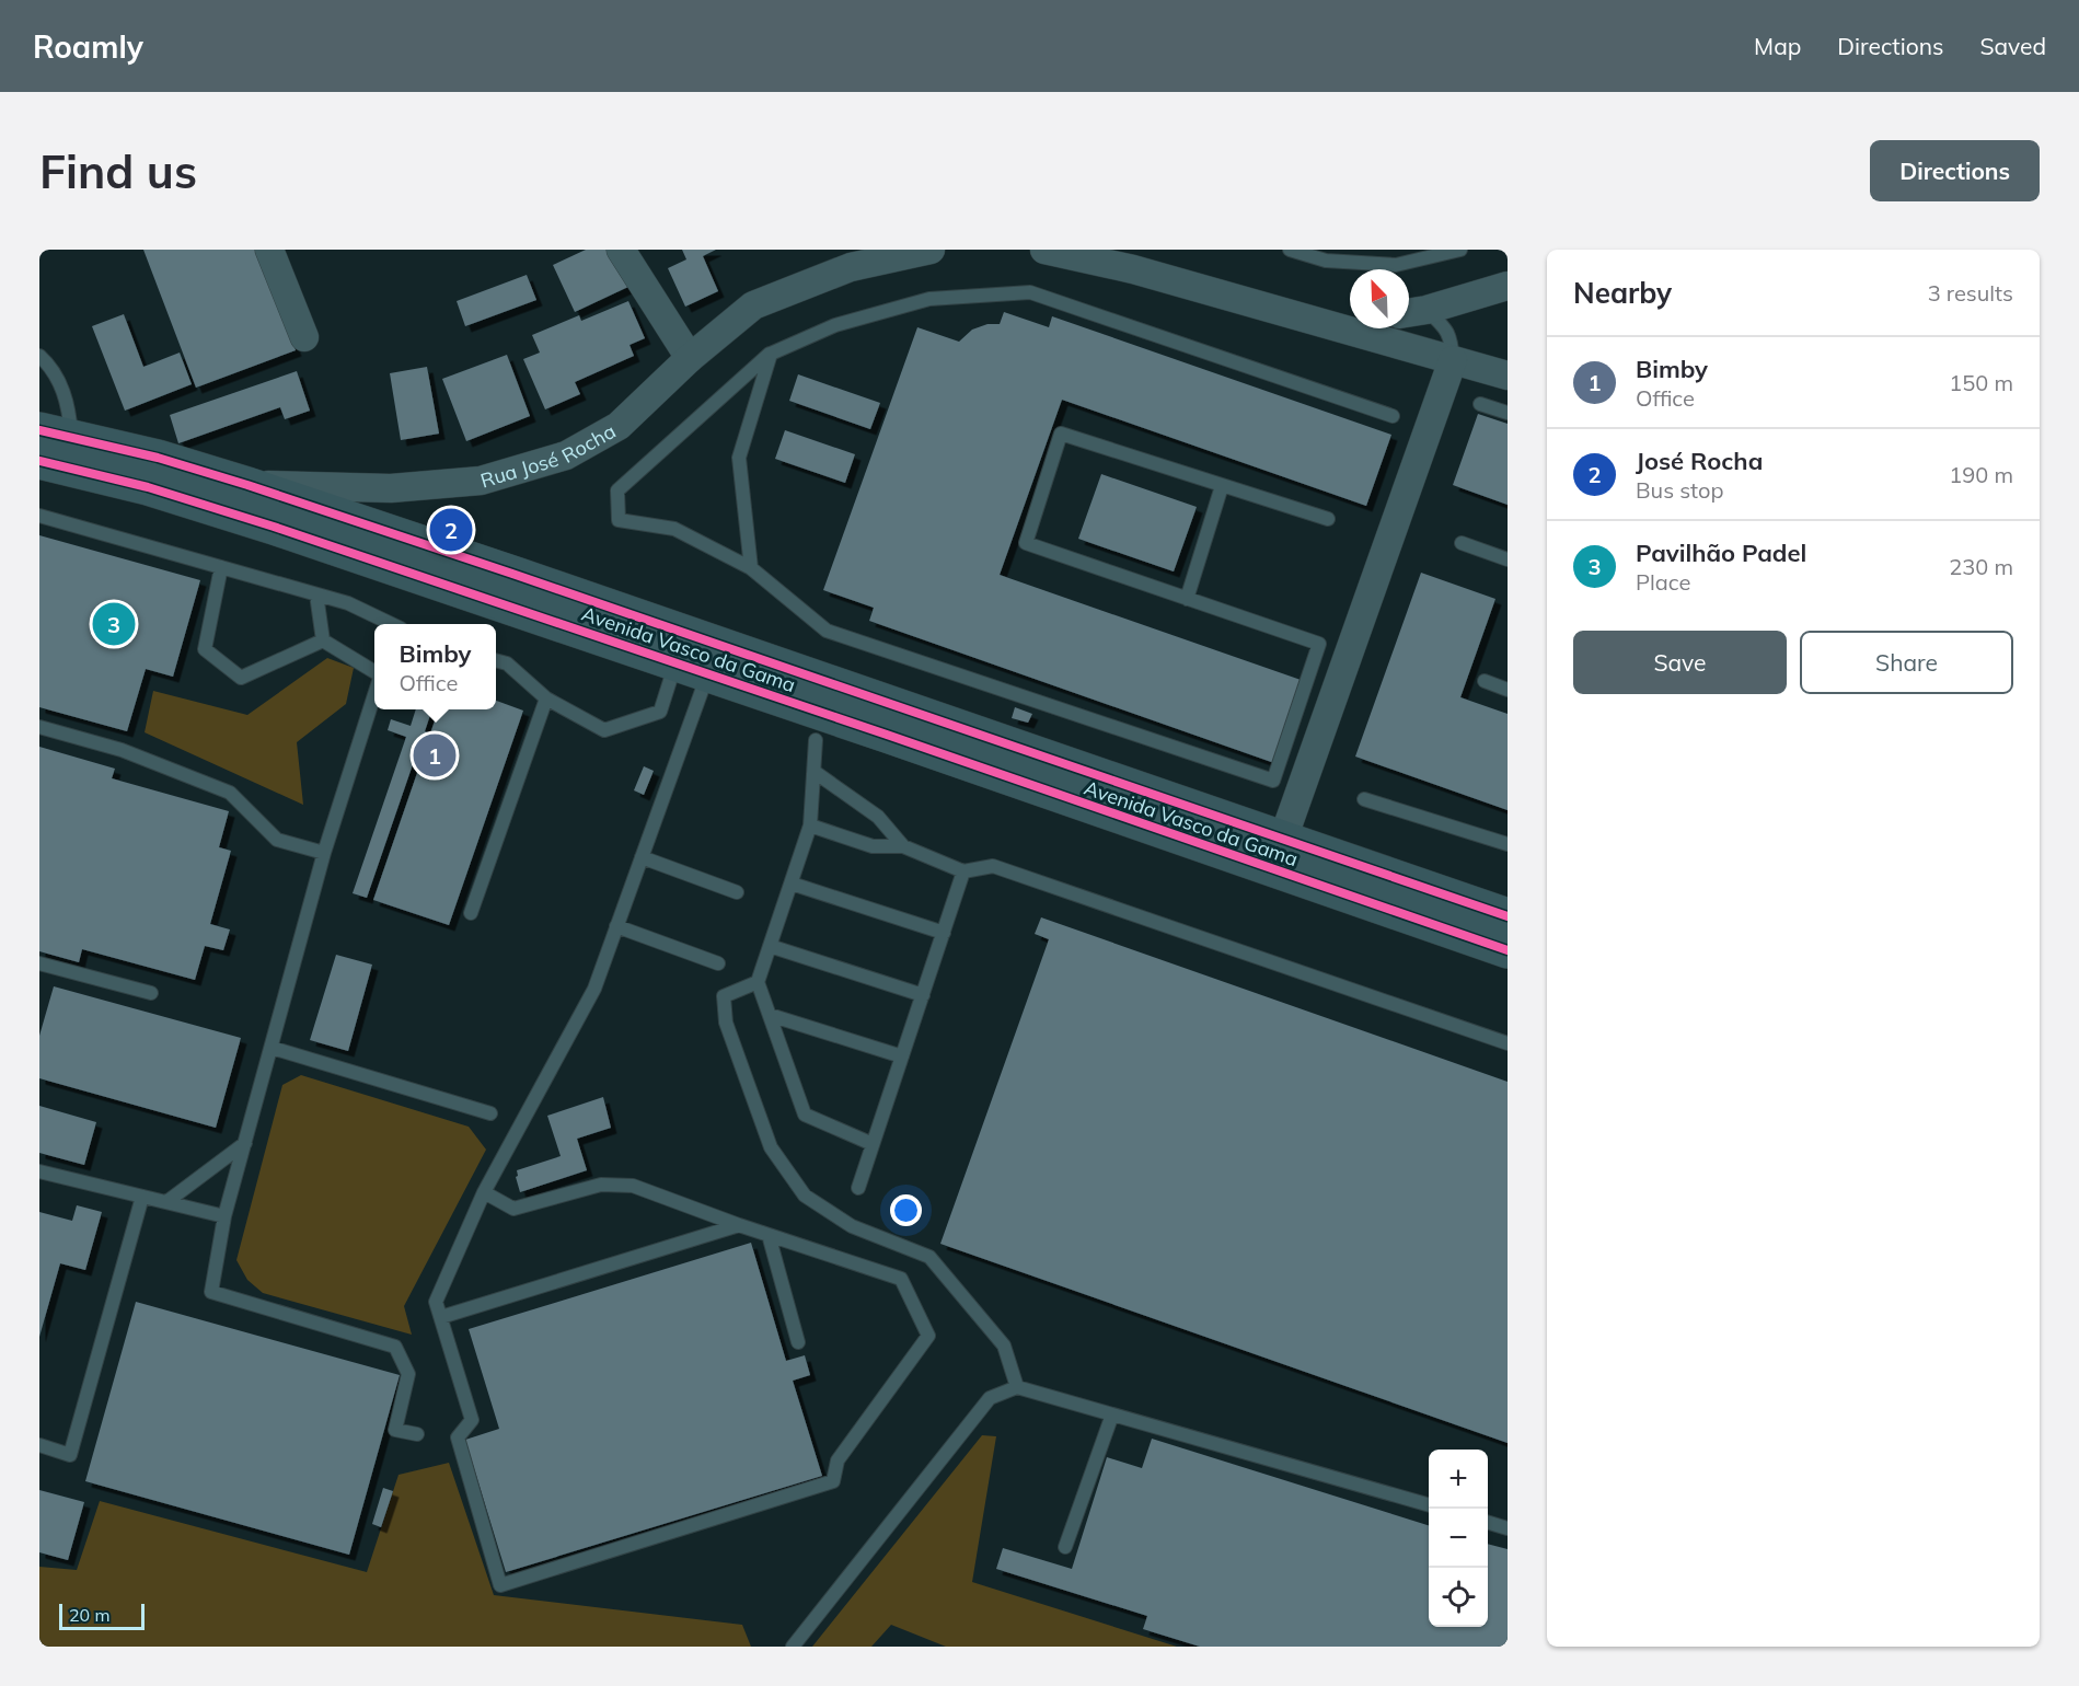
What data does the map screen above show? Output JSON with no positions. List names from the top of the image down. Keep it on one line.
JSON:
{"streets":{"main road":["Avenida Vasco da Gama"],"street":["Rua José Rocha"]},"crossings":[["Rua José Rocha","Avenida Vasco da Gama"]],"scale_bar":"20 m","north":"top left","page":{"header":"Roamly","nav":["Map","Directions","Saved"],"buttons":["Directions",["Save","Share"]],"title":"Find us","heading":["Nearby","3 results"],"list":[{"mark":"1","name":"Bimby","note":"Office","value":"150 m"},{"mark":"2","name":"José Rocha","note":"Bus stop","value":"190 m"},{"mark":"3","name":"Pavilhão Padel","note":"Place","value":"230 m"}],"pins":["2","3","1"],"popup":["Bimby","Office"],"map_buttons":["+","−"],"scale":"20 m"}}
